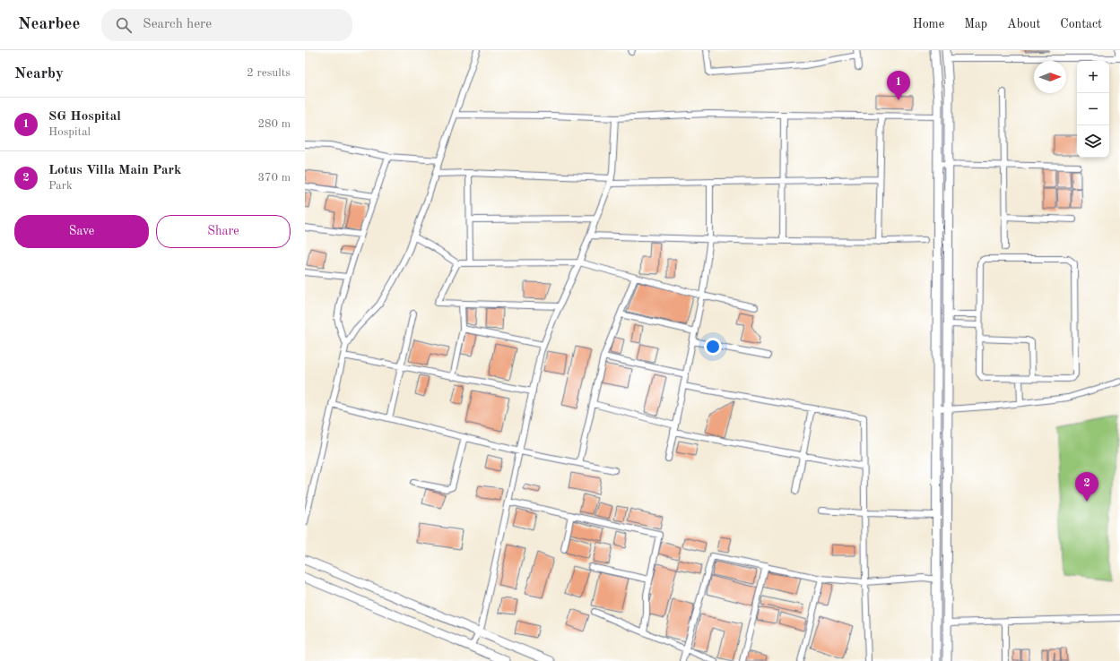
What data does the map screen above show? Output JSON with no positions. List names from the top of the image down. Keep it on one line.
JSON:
{"north":"right","page":{"header":"Nearbee","search":"Search here","nav":["Home","Map","About","Contact"],"heading":["Nearby","2 results"],"map_buttons":["+","−"],"pins":["1","2"],"list":[{"mark":"1","name":"SG Hospital","note":"Hospital","value":"280 m"},{"mark":"2","name":"Lotus Villa Main Park","note":"Park","value":"370 m"}],"buttons":["Save","Share"]}}
